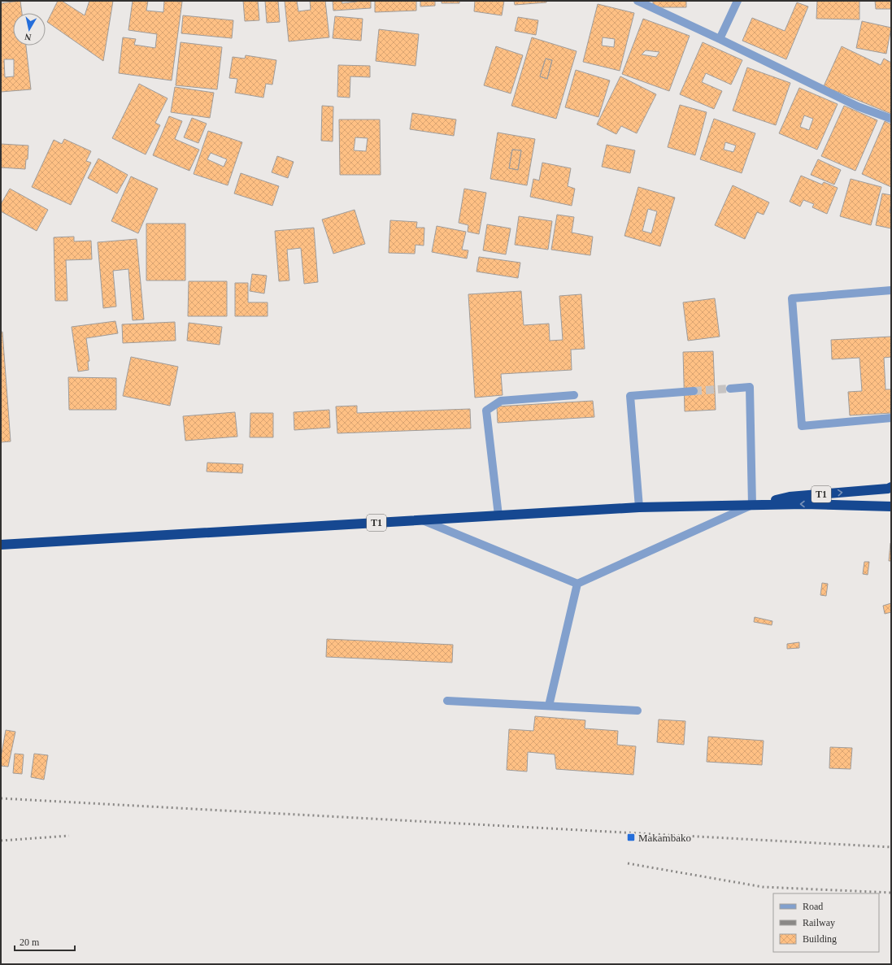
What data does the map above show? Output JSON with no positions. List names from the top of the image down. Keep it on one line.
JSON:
{"streets":{"highway":["T1"]},"places":{"transit":["Makambako"]},"legend":["Road","Railway","Building"],"scale_bar":"20 m","north":"bottom"}
